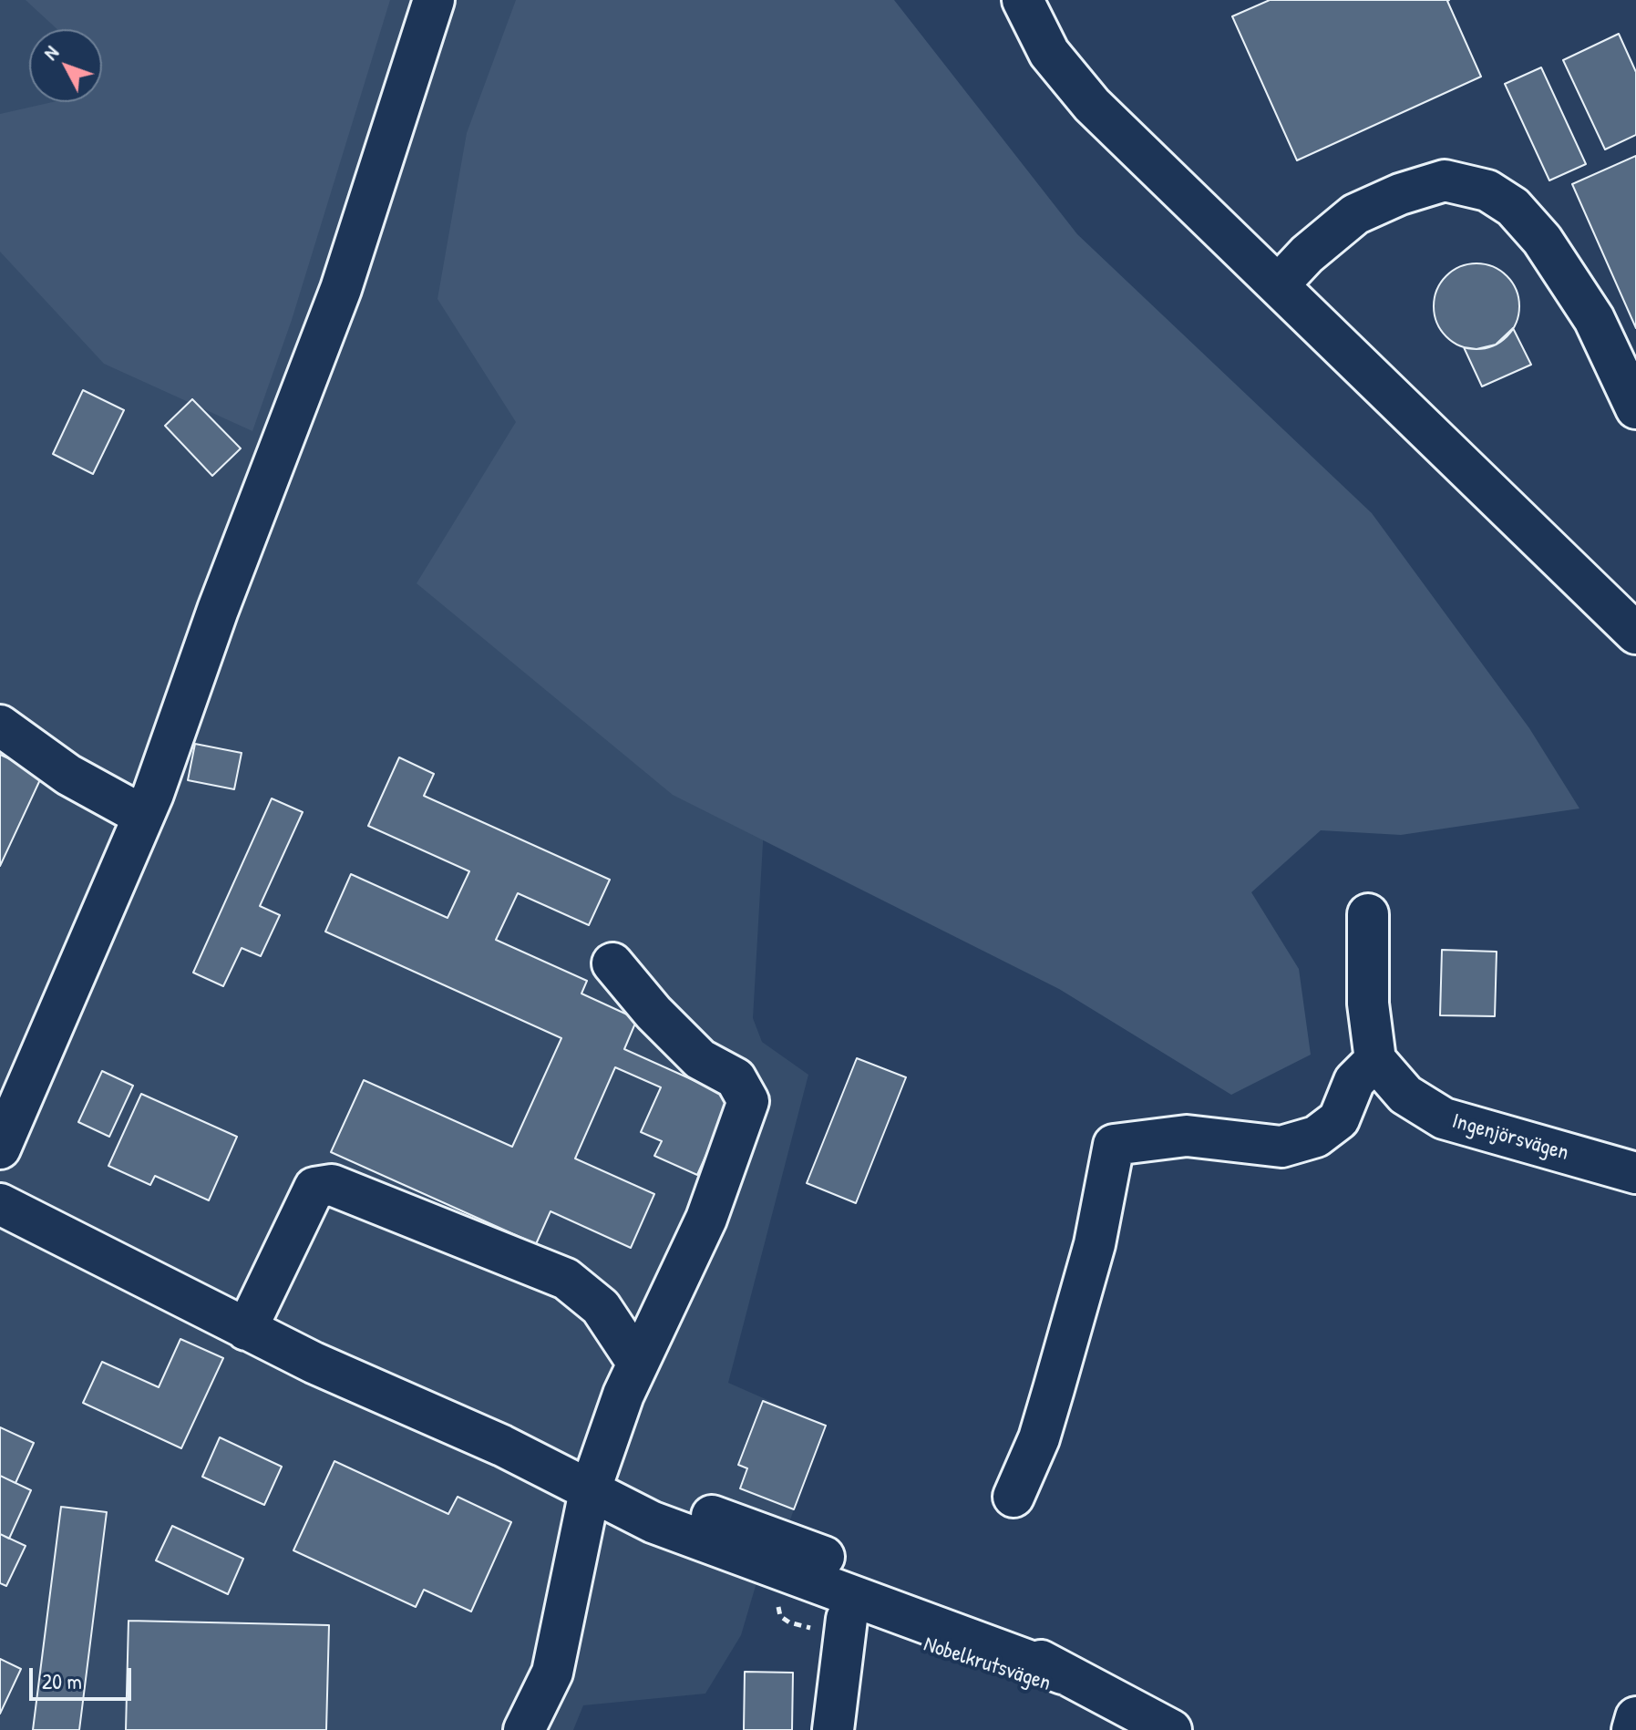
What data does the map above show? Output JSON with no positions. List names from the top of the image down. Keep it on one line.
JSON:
{"streets":{"street":["Ingenjörsvägen","Nobelkrutsvägen"]},"scale_bar":"20 m","north":"top left"}
